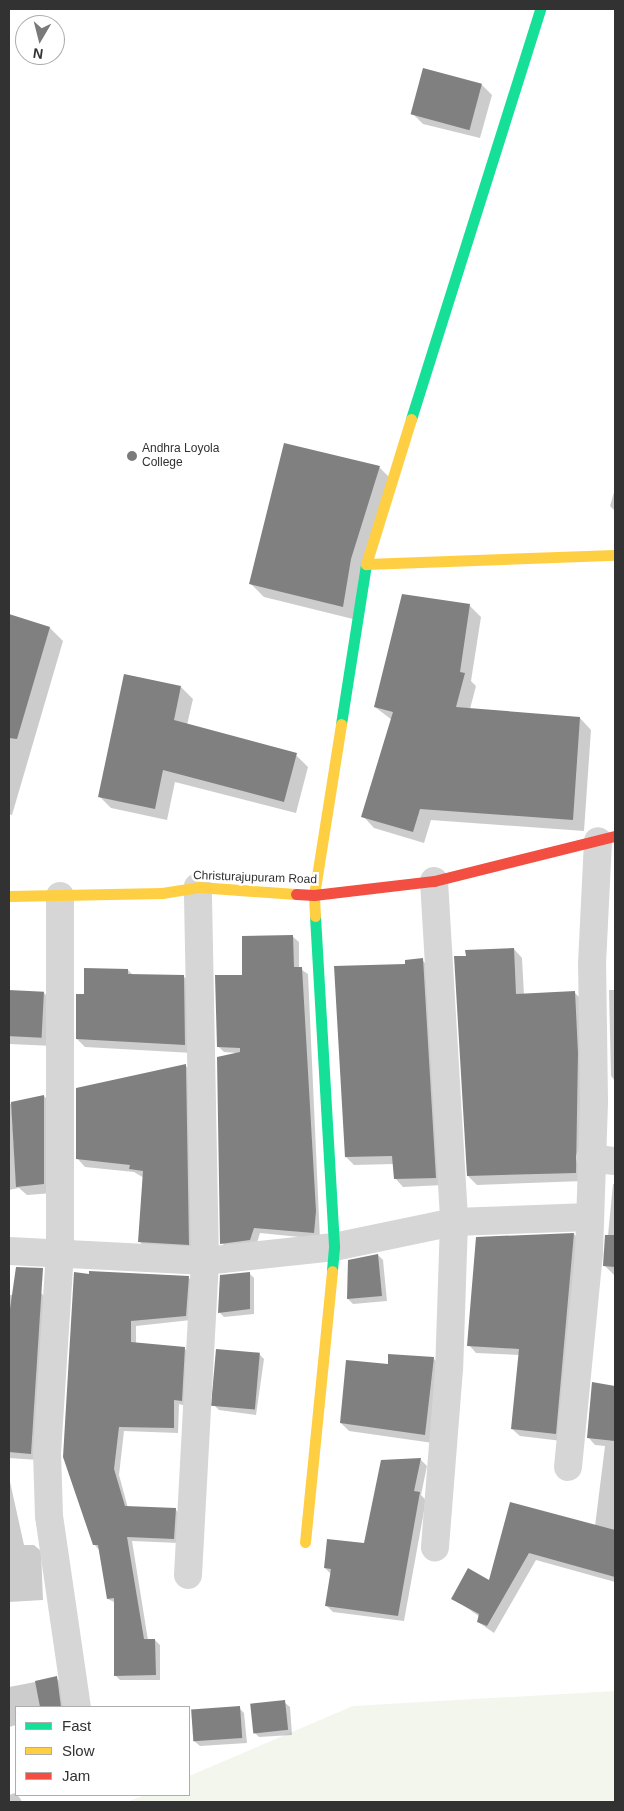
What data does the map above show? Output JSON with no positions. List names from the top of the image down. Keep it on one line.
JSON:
{"streets":{"street":["Christurajupuram Road"]},"places":["Andhra Loyola College"],"legend":["Fast","Slow","Jam"],"north":"bottom"}
